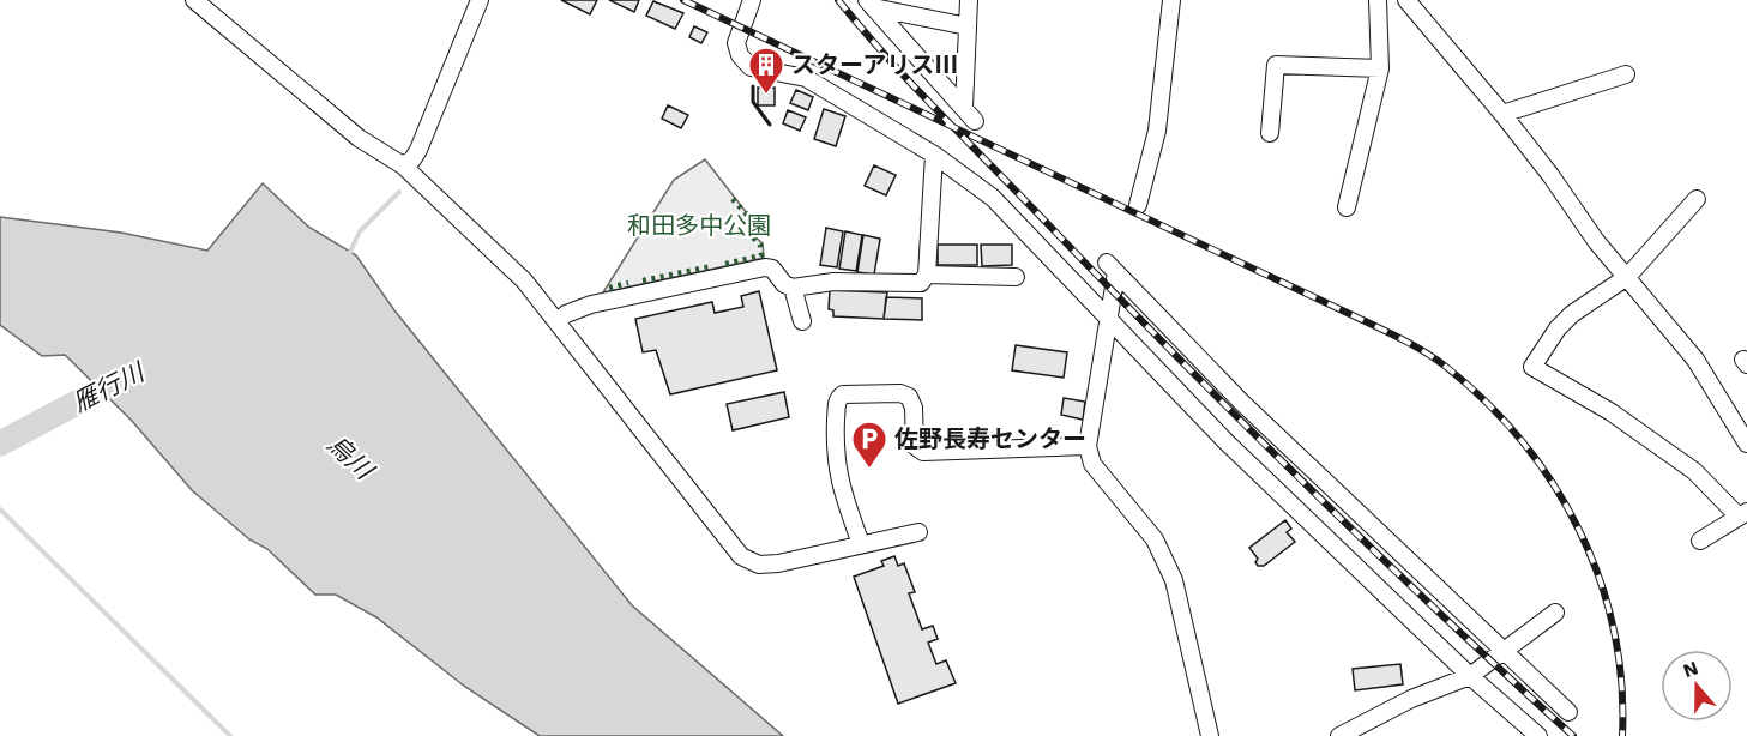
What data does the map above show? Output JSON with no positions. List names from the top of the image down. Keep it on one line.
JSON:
{"water":["雁行川","烏川"],"parks":["和田多中公園"],"places":{"building":["スターアリスⅢ"],"parking":["佐野長寿センター"]},"north":"top"}
